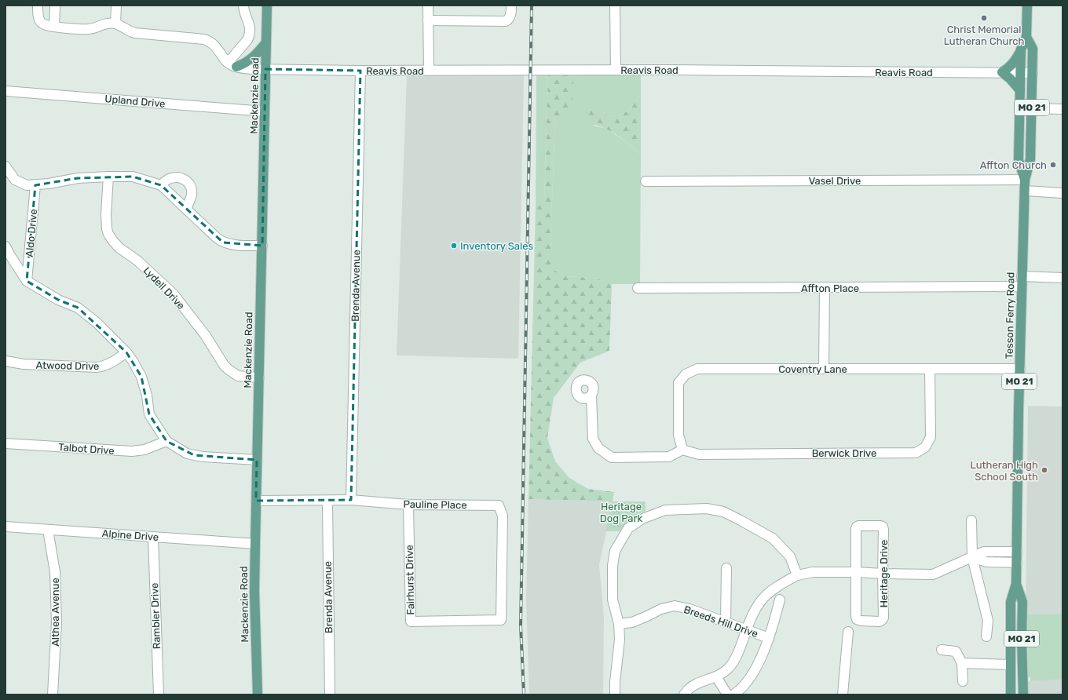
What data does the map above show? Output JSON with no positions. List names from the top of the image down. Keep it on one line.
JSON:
{"streets":{"main road":["Mackenzie Road","MO 21","Tesson Ferry Road"],"street":["Reavis Road","Upland Drive","Vasel Drive","Aldo Drive","Brenda Avenue","Lydell Drive","Affton Place","Atwood Drive","Coventry Lane","Talbot Drive","Berwick Drive","Pauline Place","Alpine Drive","Heritage Drive","Fairhurst Drive","Althea Avenue","Rambler Drive","Breeds Hill Drive"]},"crossings":[["Reavis Road","Mackenzie Road"],["Reavis Road","Brenda Avenue"],["Reavis Road","Tesson Ferry Road"],["Mackenzie Road","Upland Drive"],["Mackenzie Road","Lydell Drive"],["Mackenzie Road","Pauline Place"],["Mackenzie Road","Alpine Drive"],["Vasel Drive","Tesson Ferry Road"],["Brenda Avenue","Pauline Place"],["Affton Place","Tesson Ferry Road"],["Tesson Ferry Road","Coventry Lane"],["Coventry Lane","Berwick Drive"],["Pauline Place","Fairhurst Drive"],["Alpine Drive","Althea Avenue"],["Alpine Drive","Rambler Drive"]],"parks":["Heritage Dog Park"],"places":["Christ Memorial Lutheran Church","Affton Church","Inventory Sales","Lutheran High School South"]}
